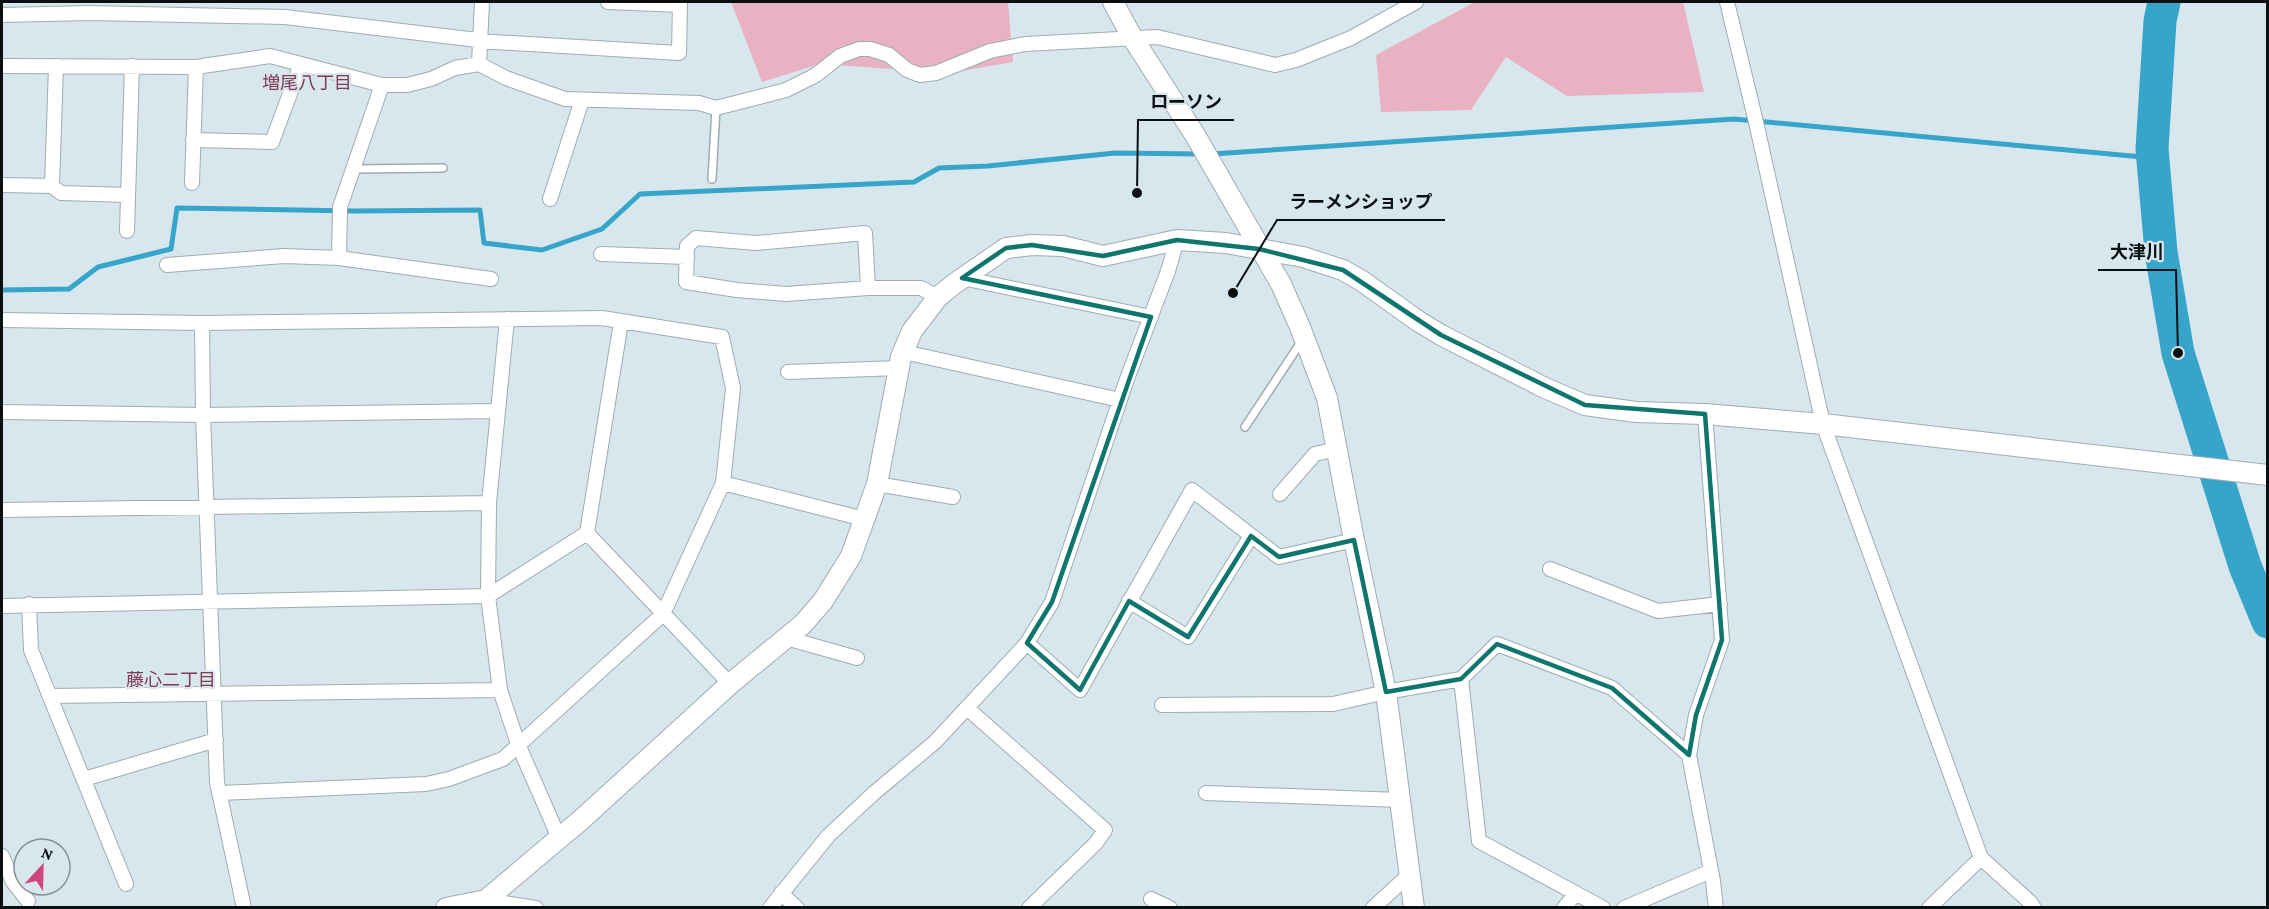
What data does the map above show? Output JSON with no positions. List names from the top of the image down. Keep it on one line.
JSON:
{"districts":["増尾八丁目","藤心二丁目"],"places":["ローソン","ラーメンショップ","大津川"],"north":"top"}
